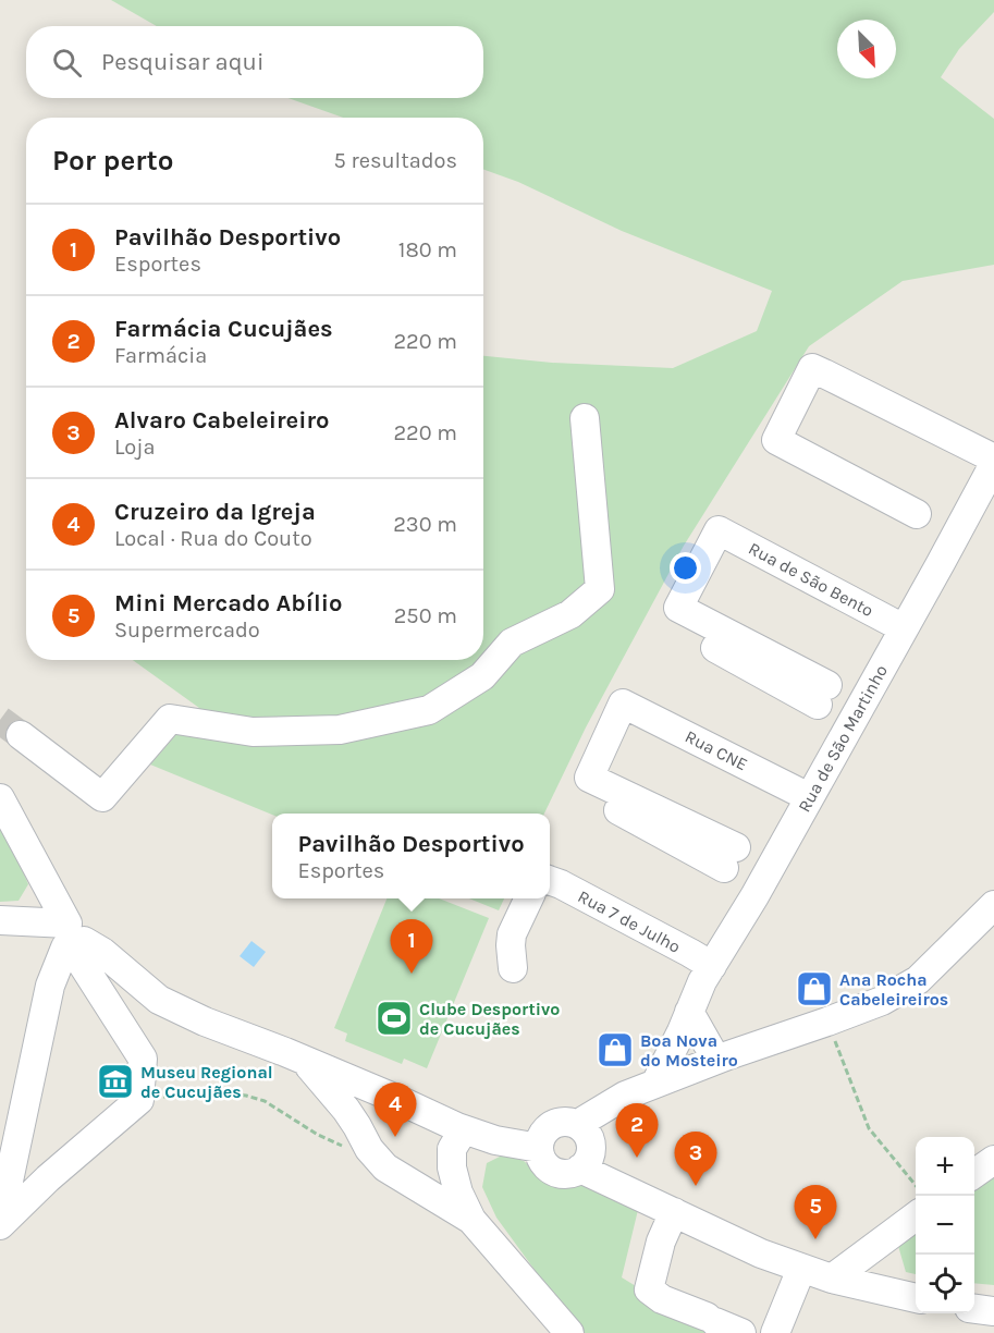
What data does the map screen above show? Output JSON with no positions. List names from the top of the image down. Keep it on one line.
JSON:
{"streets":{"street":["Rua de São Bento","Rua de São Martinho","Rua CNE","Rua 7 de Julho"]},"crossings":[["Rua de São Bento","Rua de São Martinho"],["Rua de São Martinho","Rua CNE"],["Rua de São Martinho","Rua 7 de Julho"]],"places":{"shop":["Ana Rocha Cabeleireiros","Boa Nova do Mosteiro"],"sports":["Clube Desportivo de Cucujães"],"museum":["Museu Regional de Cucujães"]},"north":"bottom right","page":{"search":"Pesquisar aqui","heading":["Por perto","5 resultados"],"list":[{"mark":"1","name":"Pavilhão Desportivo","note":"Esportes","value":"180 m"},{"mark":"2","name":"Farmácia Cucujães","note":"Farmácia","value":"220 m"},{"mark":"3","name":"Alvaro Cabeleireiro","note":"Loja","value":"220 m"},{"mark":"4","name":"Cruzeiro da Igreja","note":"Local · Rua do Couto","value":"230 m"},{"mark":"5","name":"Mini Mercado Abílio","note":"Supermercado","value":"250 m"}],"popup":["Pavilhão Desportivo","Esportes"],"pins":["1","4","2","3","5"],"map_buttons":["+","−"]}}
